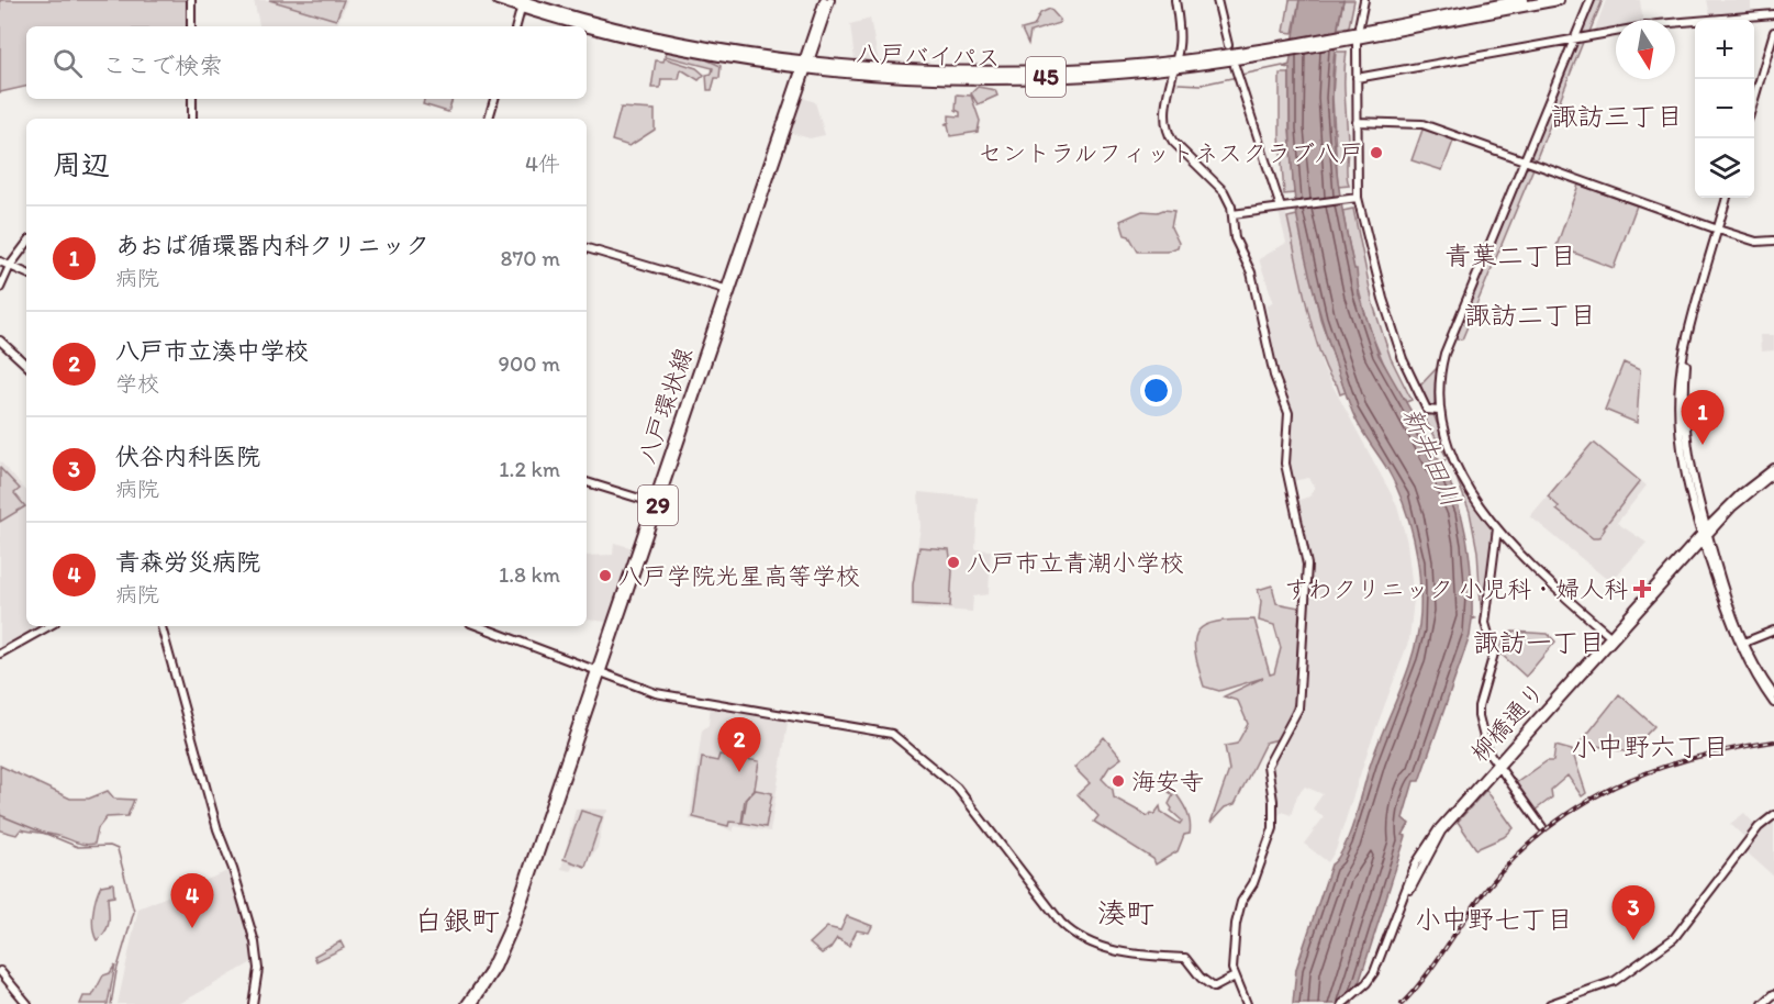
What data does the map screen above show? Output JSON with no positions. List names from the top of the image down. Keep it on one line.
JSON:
{"streets":{"highway":["八戸バイパス","45"],"street":["八戸環状線","29","柳橋通り"]},"crossings":[["八戸バイパス","八戸環状線"]],"districts":["諏訪三丁目","青葉二丁目","諏訪二丁目","諏訪一丁目","小中野六丁目","湊町","小中野七丁目","白銀町"],"water":["新井田川"],"places":{"other":["セントラルフィットネスクラブ八戸","八戸市立青潮小学校","八戸学院光星高等学校","海安寺"],"health":["すわクリニック 小児科・婦人科"]},"north":"bottom","page":{"map_buttons":["+","−"],"search":"ここで検索","heading":["周辺","4件"],"list":[{"mark":"1","name":"あおば循環器内科クリニック","note":"病院","value":"870 m"},{"mark":"2","name":"八戸市立湊中学校","note":"学校","value":"900 m"},{"mark":"3","name":"伏谷内科医院","note":"病院","value":"1.2 km"},{"mark":"4","name":"青森労災病院","note":"病院","value":"1.8 km"}],"pins":["1","2","4","3"]}}
